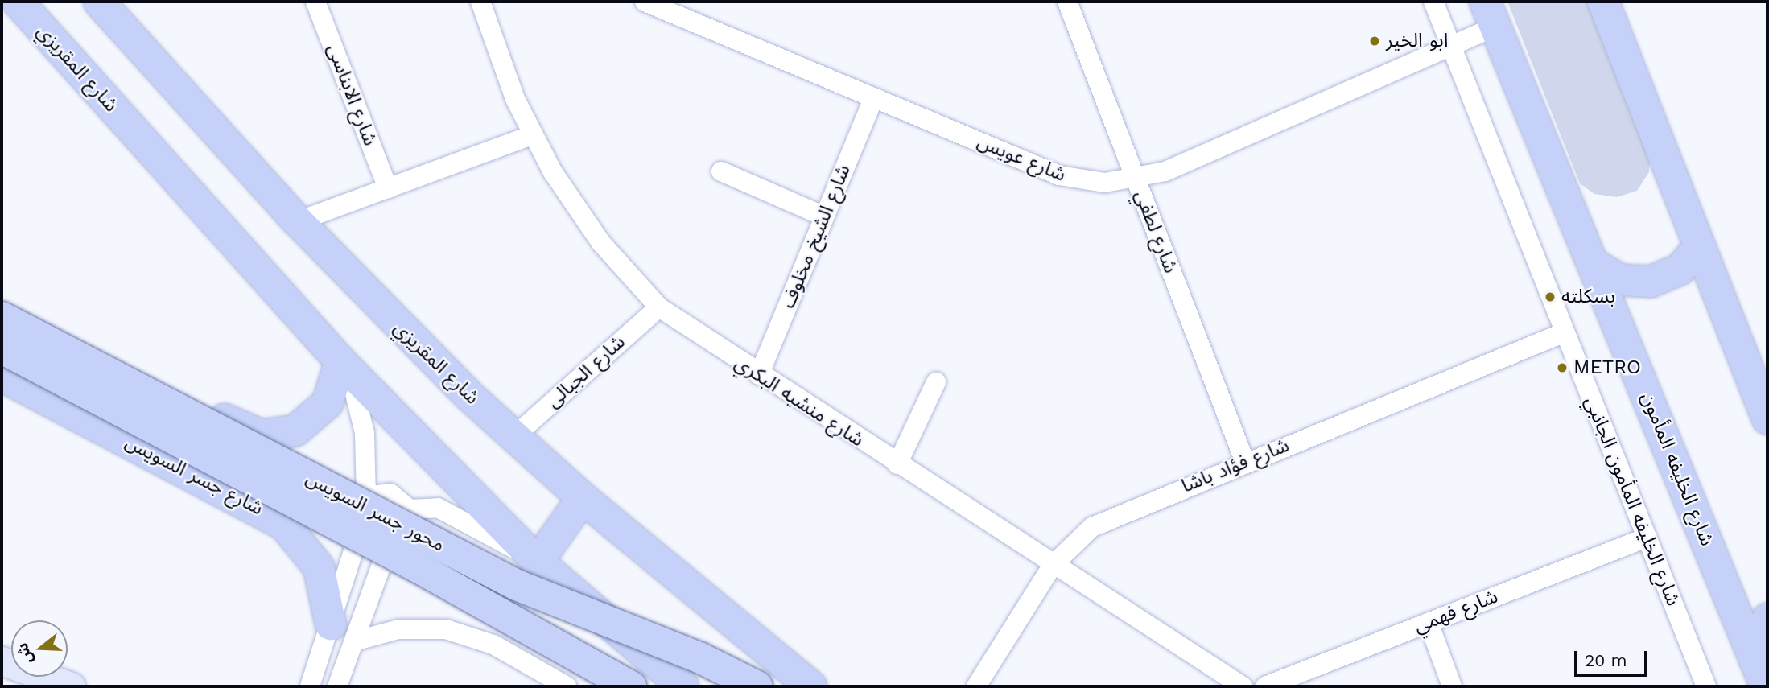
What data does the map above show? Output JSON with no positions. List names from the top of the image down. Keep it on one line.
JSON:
{"streets":{"main road":["شارع المقريزي","شارع الخليفه المأمون","شارع جسر السويس","محور جسر السويس"],"street":["شارع الابناسى","شارع عويس","شارع لطفي","شارع الشيخ مخلوف","شارع الجبالى","شارع منشيه البكري","شارع فؤاد باشا","شارع الخليفه المأمون الجانبي","شارع فهمي"]},"crossings":[["شارع المقريزي","شارع الجبالى"],["شارع عويس","شارع لطفي"],["شارع عويس","شارع الشيخ مخلوف"],["شارع عويس","شارع الخليفه المأمون"],["شارع عويس","شارع الخليفه المأمون الجانبي"],["شارع لطفي","شارع فؤاد باشا"],["شارع الشيخ مخلوف","شارع منشيه البكري"],["شارع الجبالى","شارع منشيه البكري"],["شارع منشيه البكري","شارع فؤاد باشا"],["شارع فؤاد باشا","شارع الخليفه المأمون الجانبي"],["شارع الخليفه المأمون الجانبي","شارع فهمي"]],"places":["ابو الخير","بسكلته","METRO"],"scale_bar":"20 m","north":"left"}
